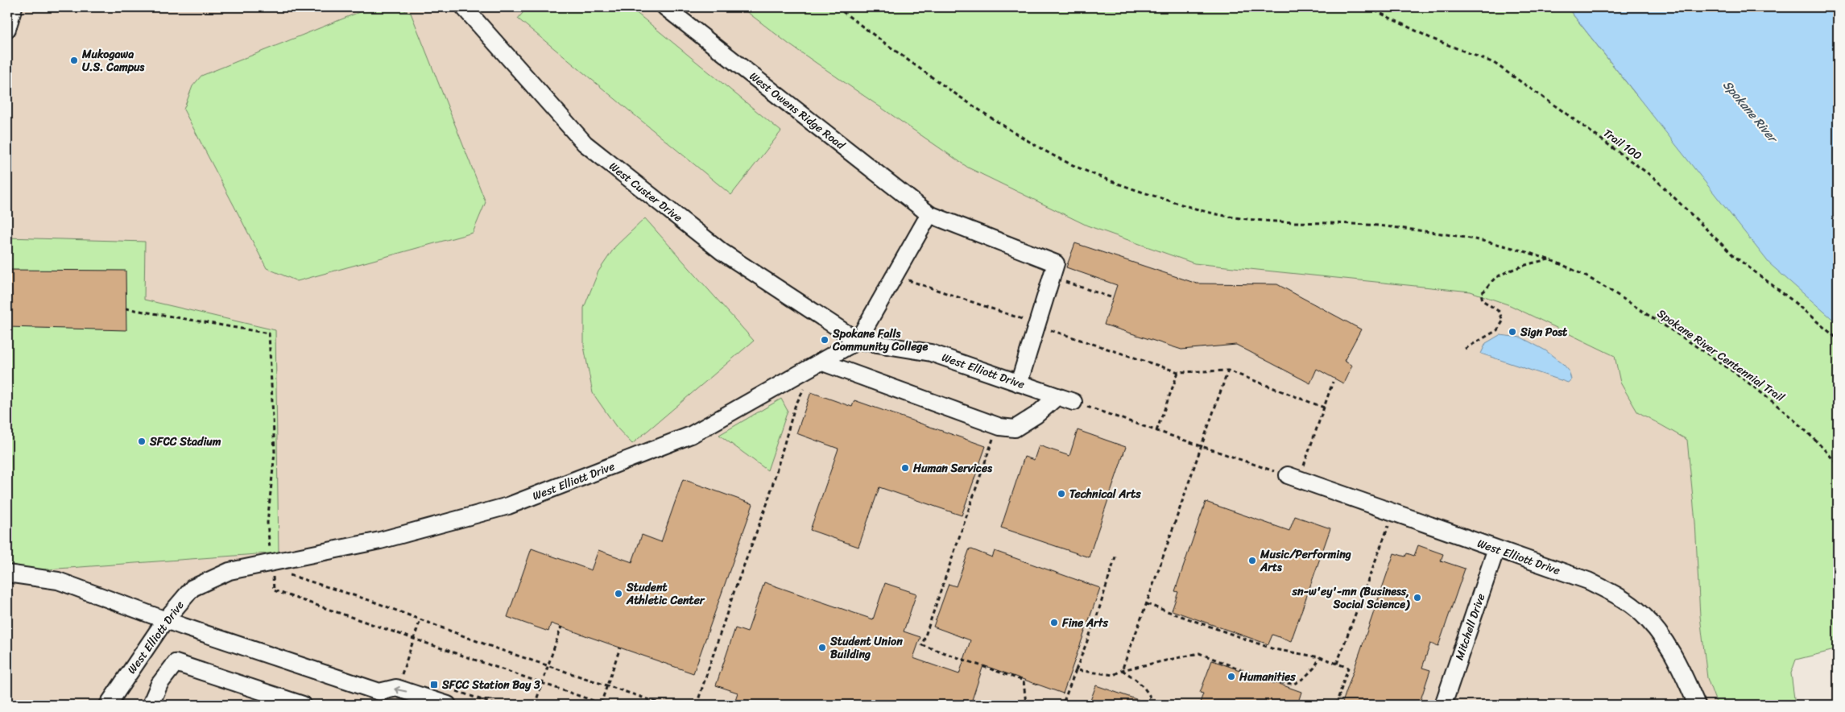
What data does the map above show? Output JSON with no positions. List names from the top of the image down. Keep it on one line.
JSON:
{"streets":{"street":["West Owens Ridge Road","West Custer Drive","West Elliott Drive","Mitchell Drive"],"path":["Trail 100","Spokane River Centennial Trail"]},"crossings":[["West Owens Ridge Road","West Elliott Drive"],["West Custer Drive","West Elliott Drive"],["West Elliott Drive","Mitchell Drive"]],"water":["Spokane River"],"places":{"other":["Mukogawa U.S. Campus","Sign Post","Spokane Falls Community College","SFCC Stadium","Human Services","Technical Arts","Music/Performing Arts","Student Athletic Center","sn-w'ey'-mn (Business, Social Science)","Fine Arts","Student Union Building","Humanities"],"transit":["SFCC Station Bay 3"]}}
